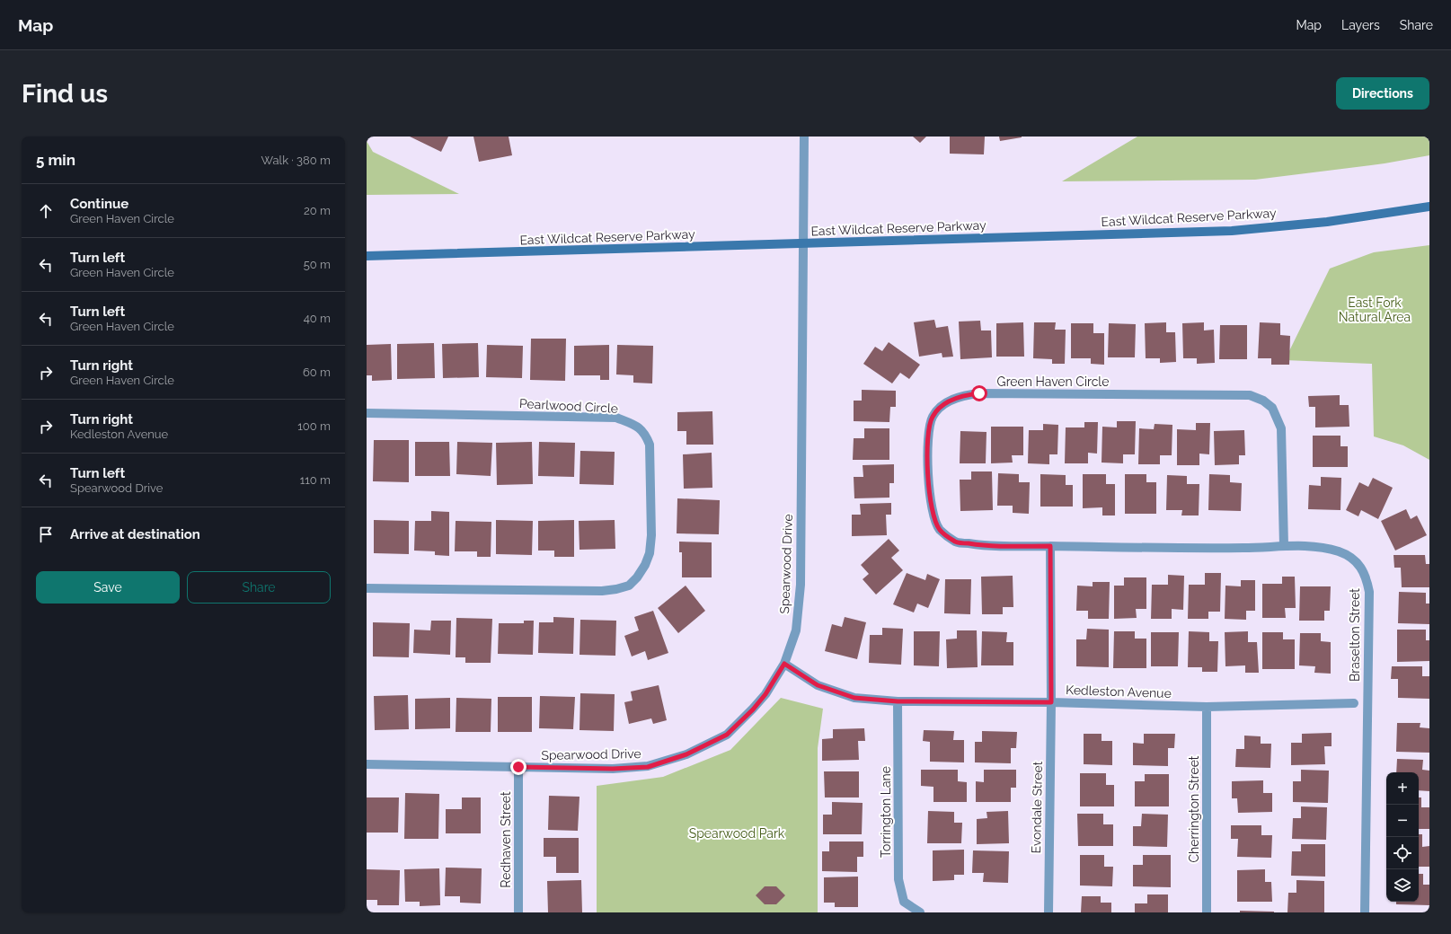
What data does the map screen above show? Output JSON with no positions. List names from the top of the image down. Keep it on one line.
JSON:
{"streets":{"main road":["East Wildcat Reserve Parkway"],"street":["Green Haven Circle","Pearlwood Circle","Spearwood Drive","Braselton Street","Kedleston Avenue","Evondale Street","Cherrington Street","Torrington Lane","Redhaven Street"]},"crossings":[["East Wildcat Reserve Parkway","Spearwood Drive"],["Green Haven Circle","Braselton Street"],["Spearwood Drive","Kedleston Avenue"],["Spearwood Drive","Redhaven Street"],["Kedleston Avenue","Evondale Street"],["Kedleston Avenue","Cherrington Street"],["Kedleston Avenue","Torrington Lane"]],"parks":["East Fork Natural Area","Spearwood Park"],"page":{"header":"Map","nav":["Map","Layers","Share"],"buttons":["Directions",["Save","Share"]],"title":"Find us","heading":["5 min","Walk · 380 m"],"list":[["Continue","Green Haven Circle","20 m"],["Turn left","Green Haven Circle","50 m"],["Turn left","Green Haven Circle","40 m"],["Turn right","Green Haven Circle","60 m"],["Turn right","Kedleston Avenue","100 m"],["Turn left","Spearwood Drive","110 m"],"Arrive at destination"],"map_buttons":["+","−"]}}
